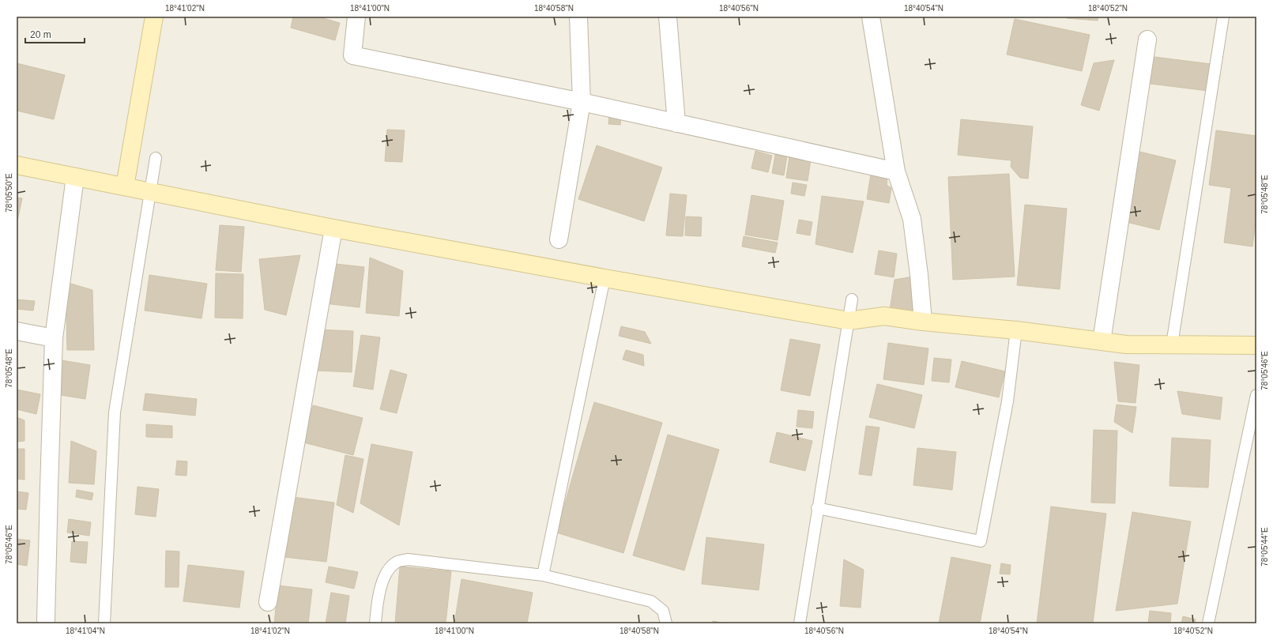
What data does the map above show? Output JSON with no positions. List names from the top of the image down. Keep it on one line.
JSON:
{"scale_bar":"20 m","coordinates":["18°41'02\"N","18°41'00\"N","18°40'58\"N","18°40'56\"N","18°40'54\"N","18°40'52\"N","78°05'50\"E","78°05'48\"E","78°05'46\"E","78°05'44\"E","18°41'04\"N"]}
